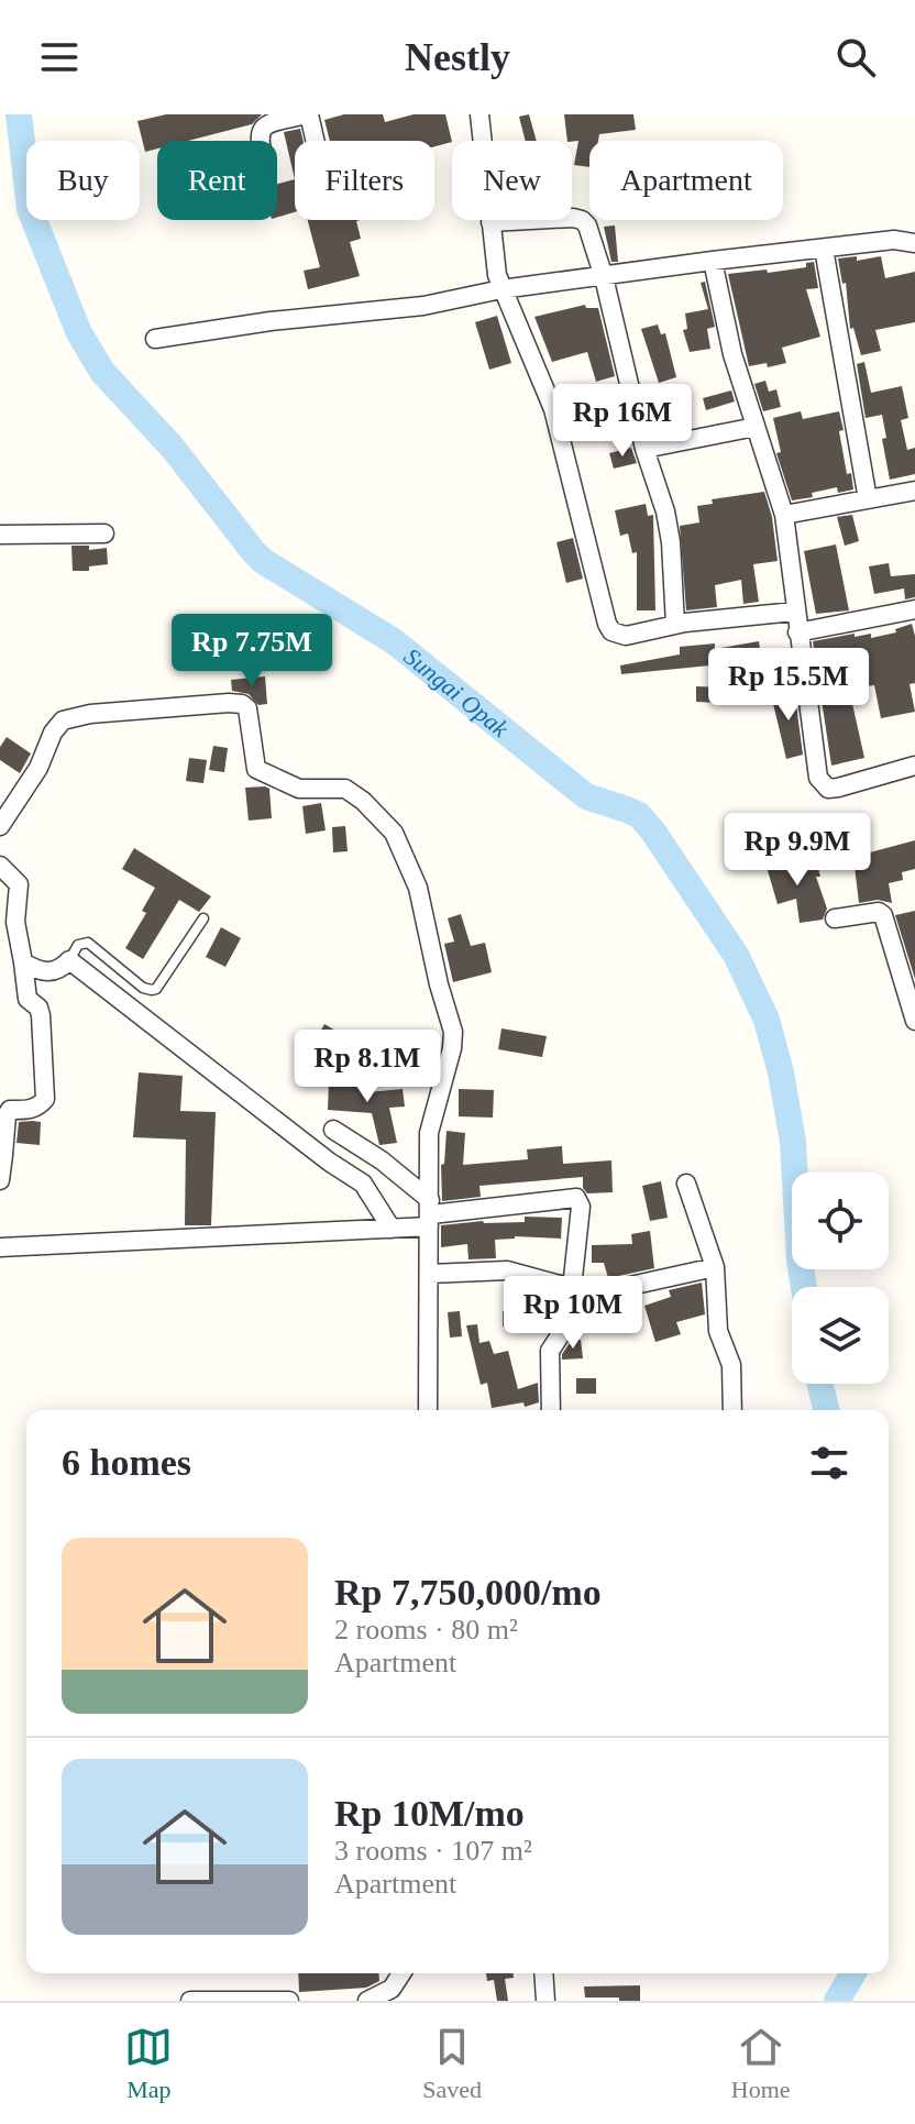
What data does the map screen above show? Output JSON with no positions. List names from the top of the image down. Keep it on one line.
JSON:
{"water":["Sungai Opak"],"page":{"header":"Nestly","chip":["Buy","Rent","Filters","New","Apartment"],"price":["Rp 16M","Rp 7.75M","Rp 15.5M","Rp 9.9M","Rp 8.1M","Rp 10M"],"heading":"6 homes","list":[{"name":"Rp 7,750,000/mo","note":"2 rooms · 80 m² · Apartment"},{"name":"Rp 10M/mo","note":"3 rooms · 107 m² · Apartment"}],"tabs":["Map","Saved","Home"]}}
